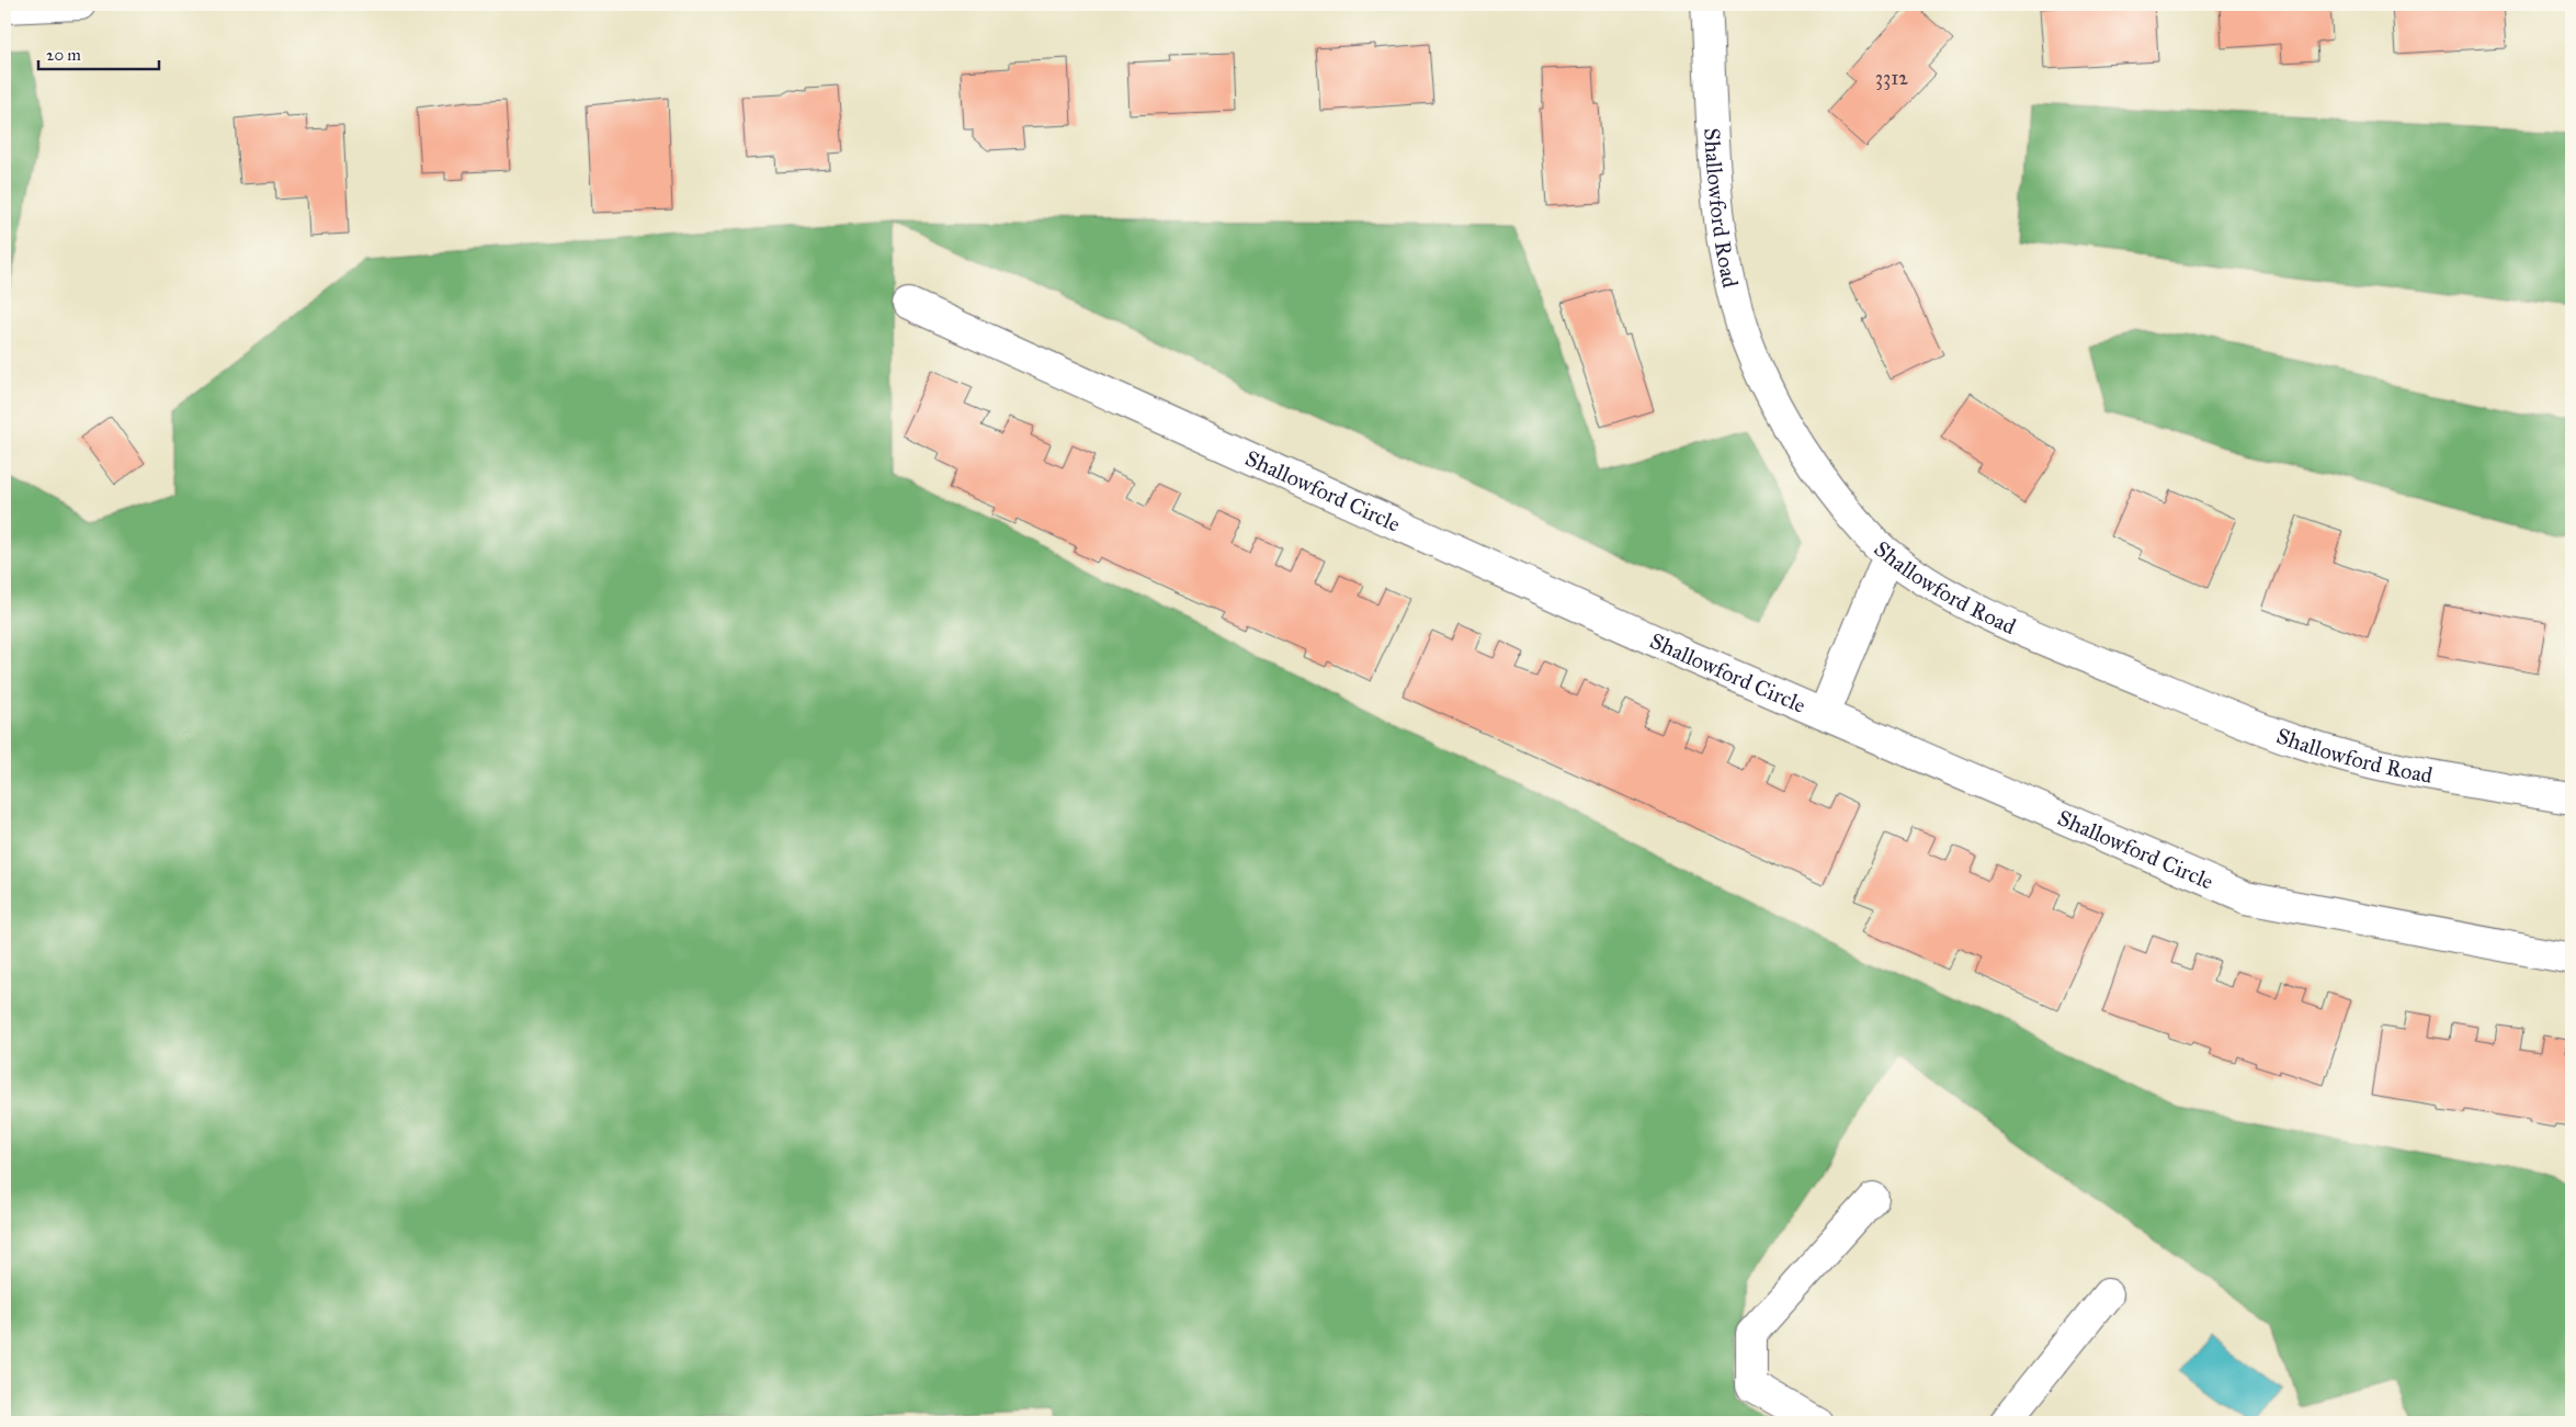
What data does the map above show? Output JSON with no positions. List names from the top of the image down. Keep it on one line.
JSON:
{"streets":{"street":["Shallowford Road","Shallowford Circle"]},"house_numbers":["3312"],"scale_bar":"20 m"}
